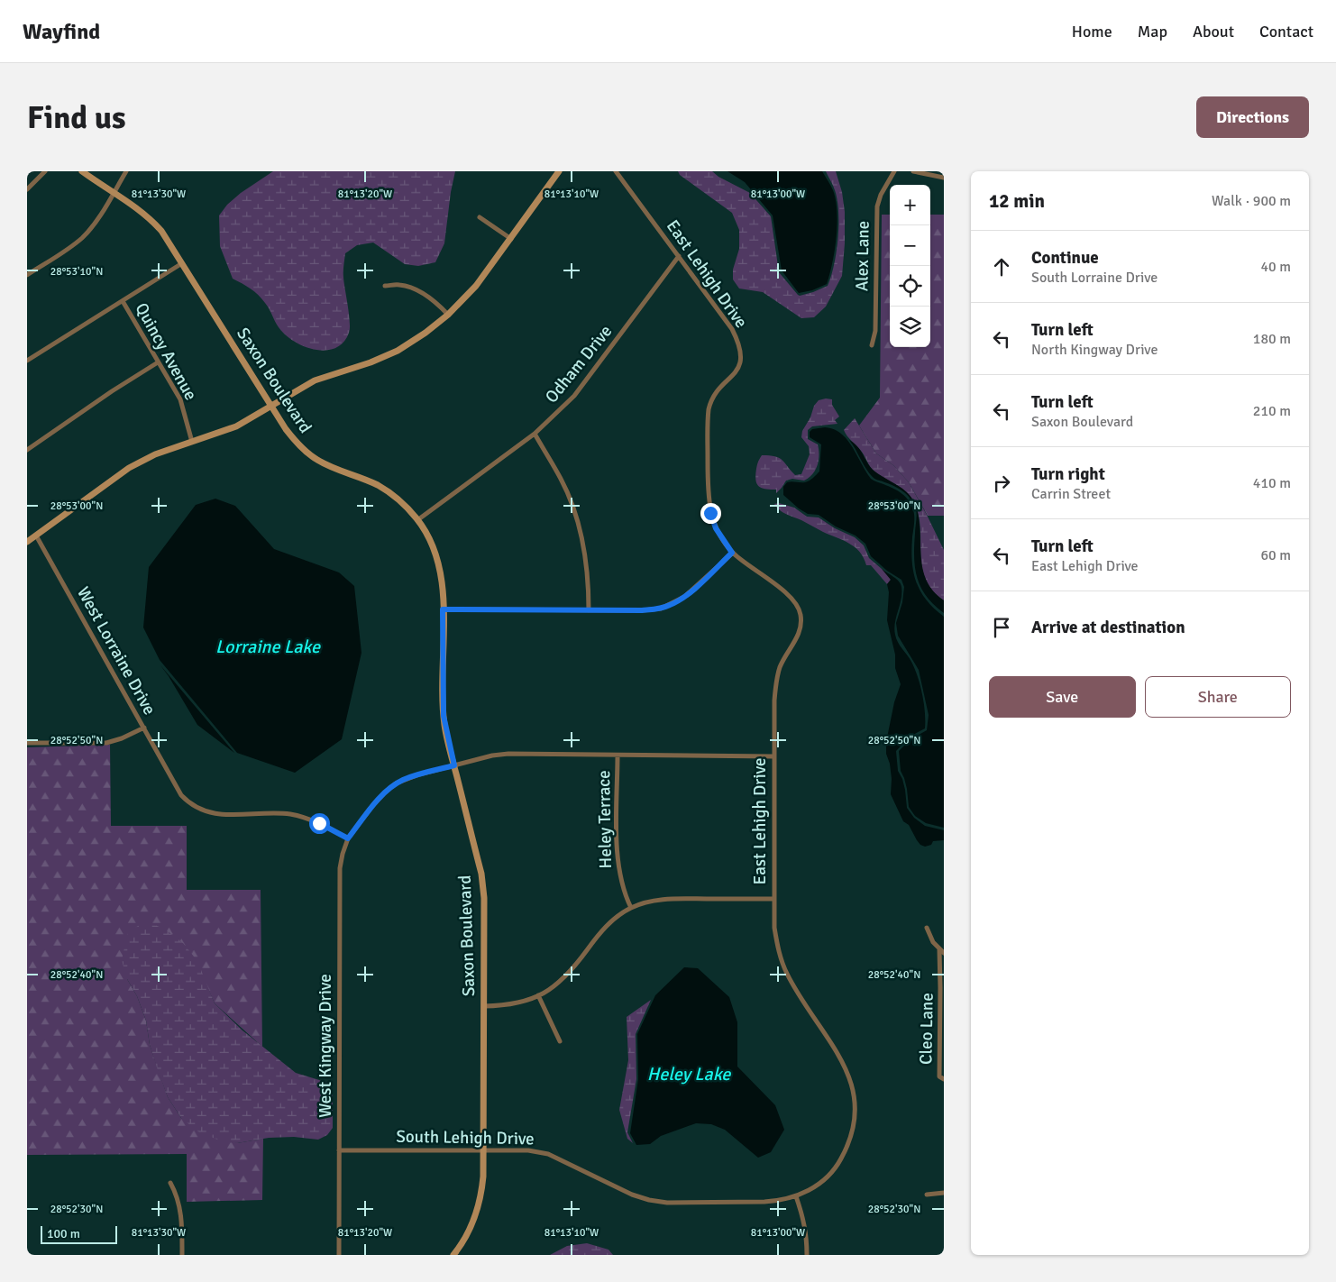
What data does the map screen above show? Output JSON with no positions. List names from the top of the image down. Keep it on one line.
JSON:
{"streets":{"main road":["Saxon Boulevard"],"street":["Alex Lane","East Lehigh Drive","Quincy Avenue","Odham Drive","West Lorraine Drive","Heley Terrace","Cleo Lane","West Kingway Drive","South Lehigh Drive"]},"crossings":[["East Lehigh Drive","Odham Drive"],["East Lehigh Drive","South Lehigh Drive"],["Odham Drive","Saxon Boulevard"],["Saxon Boulevard","South Lehigh Drive"],["West Lorraine Drive","West Kingway Drive"],["West Kingway Drive","South Lehigh Drive"]],"water":["Lorraine Lake","Heley Lake"],"scale_bar":"100 m","page":{"header":"Wayfind","nav":["Home","Map","About","Contact"],"buttons":["Directions",["Save","Share"]],"title":"Find us","heading":["12 min","Walk · 900 m"],"map_buttons":["+","−"],"list":[["Continue","South Lorraine Drive","40 m"],["Turn left","North Kingway Drive","180 m"],["Turn left","Saxon Boulevard","210 m"],["Turn right","Carrin Street","410 m"],["Turn left","East Lehigh Drive","60 m"],"Arrive at destination"],"scale":"100 m"},"coordinates":["81°13'30\"W","81°13'20\"W","81°13'10\"W","81°13'00\"W","28°53'10\"N","28°53'00\"N","28°52'50\"N","28°52'40\"N","28°52'30\"N"]}
